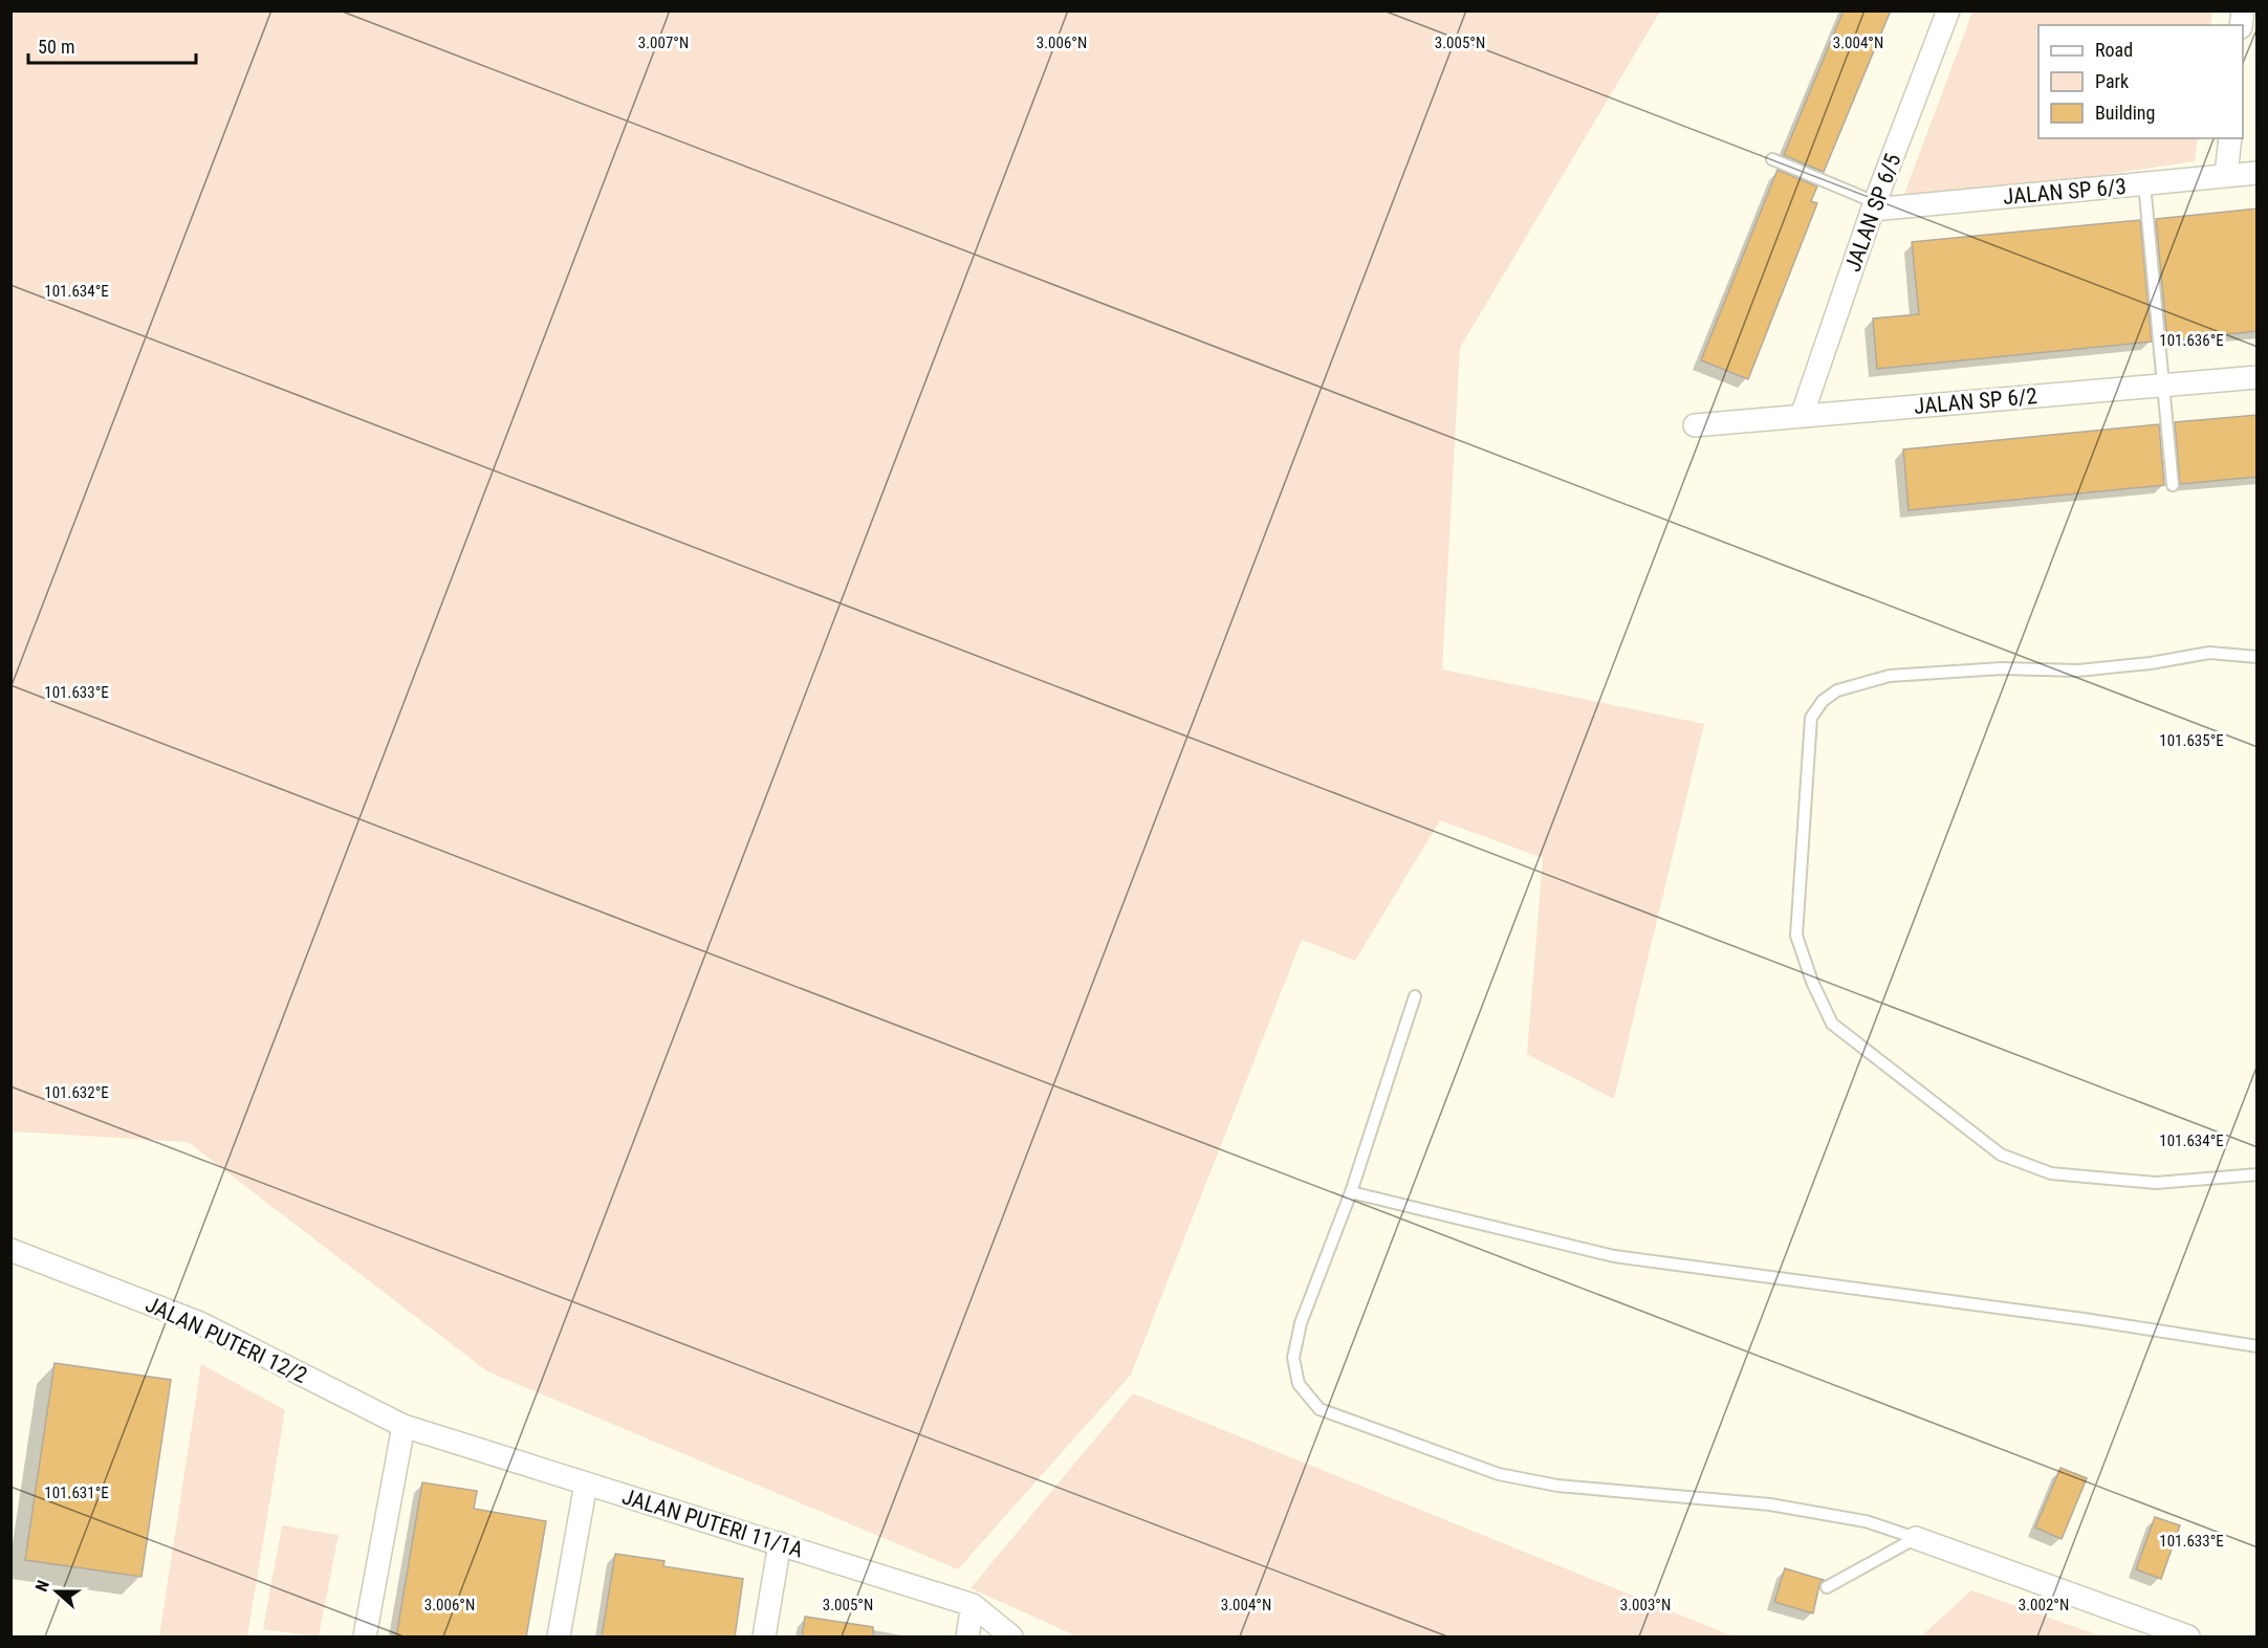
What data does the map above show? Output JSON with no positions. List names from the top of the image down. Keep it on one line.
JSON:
{"streets":{"street":["JALAN SP 6/3","JALAN SP 6/5","JALAN SP 6/2","JALAN PUTERI 12/2","JALAN PUTERI 11/1A"]},"crossings":[["JALAN SP 6/3","JALAN SP 6/5"],["JALAN SP 6/5","JALAN SP 6/2"],["JALAN PUTERI 12/2","JALAN PUTERI 11/1A"]],"legend":["Road","Park","Building"],"scale_bar":"50 m","north":"left","coordinates":["3.007°N","3.006°N","3.005°N","3.004°N","101.634°E","101.636°E","101.633°E","101.635°E","101.632°E","101.631°E","3.003°N","3.002°N"]}
